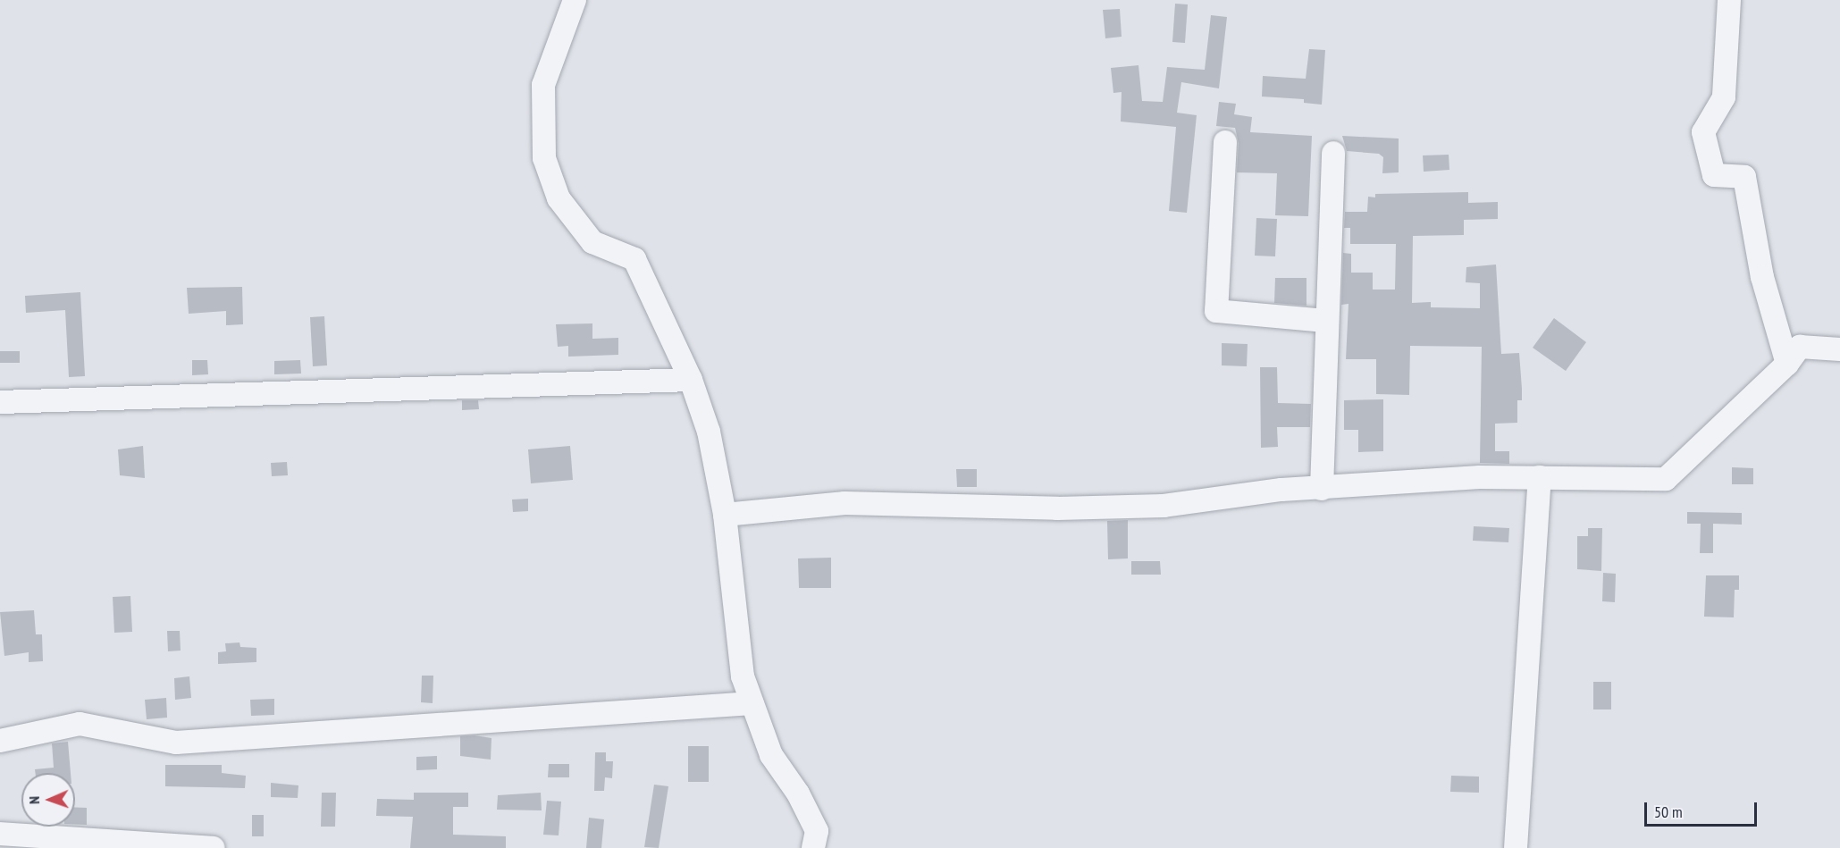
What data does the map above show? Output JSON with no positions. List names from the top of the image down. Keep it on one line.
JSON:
{"scale_bar":"50 m","north":"left"}
